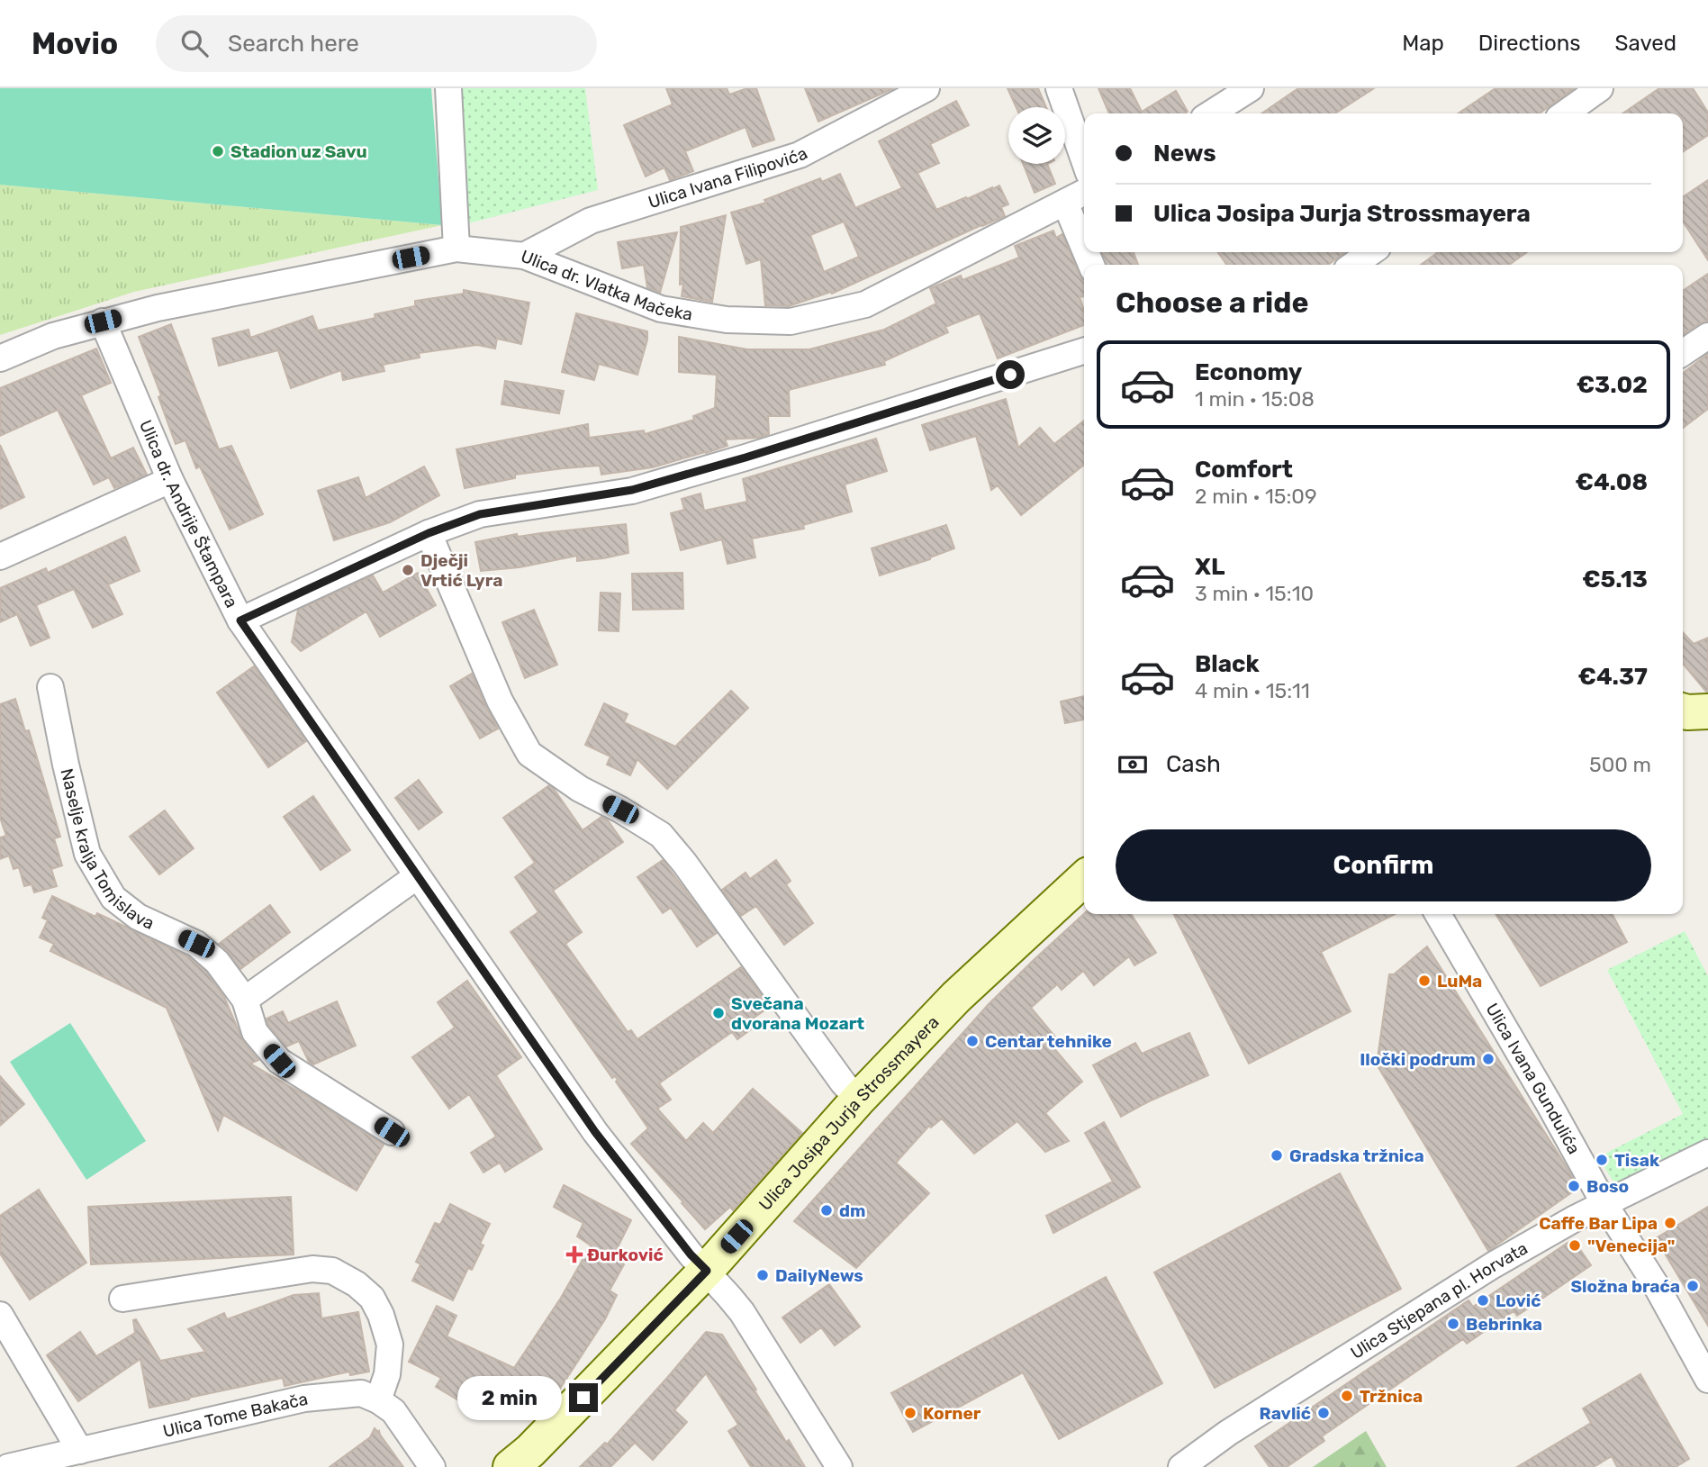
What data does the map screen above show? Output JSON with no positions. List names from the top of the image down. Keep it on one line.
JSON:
{"streets":{"main road":["Ulica Josipa Jurja Strossmayera"],"street":["Ulica Ivana Filipovića","Ulica dr. Vlatka Mačeka","Ulica dr. Andrije Štampara","Naselje kralja Tomislava","Ulica Ivana Gundulića","Ulica Stjepana pl. Horvata","Ulica Tome Bakača"]},"crossings":[["Ulica Ivana Filipovića","Ulica dr. Vlatka Mačeka"],["Ulica dr. Vlatka Mačeka","Ulica dr. Andrije Štampara"],["Ulica dr. Andrije Štampara","Ulica Josipa Jurja Strossmayera"],["Ulica Ivana Gundulića","Ulica Stjepana pl. Horvata"]],"places":{"other":["Stadion uz Savu","Dječji Vrtić Lyra","LuMa","Svečana dvorana Mozart","Centar tehnike","Iločki podrum","Gradska tržnica","Tisak","Boso","dm","Caffe Bar Lipa","\"Venecija\"","DailyNews","Složna braća","Lović","Bebrinka","Tržnica","Korner","Ravlić"],"health":["Đurković"]},"page":{"header":"Movio","search":"Search here","nav":["Map","Directions","Saved"],"banner":["News","Ulica Josipa Jurja Strossmayera"],"heading":"Choose a ride","list":[{"name":"Economy","note":"1 min · 15:08","value":"€3.02"},{"name":"Comfort","note":"2 min · 15:09","value":"€4.08"},{"name":"XL","note":"3 min · 15:10","value":"€5.13"},{"name":"Black","note":"4 min · 15:11","value":"€4.37"}],"pay":["Cash","500 m"],"buttons":"Confirm","bubble":"2 min"}}
